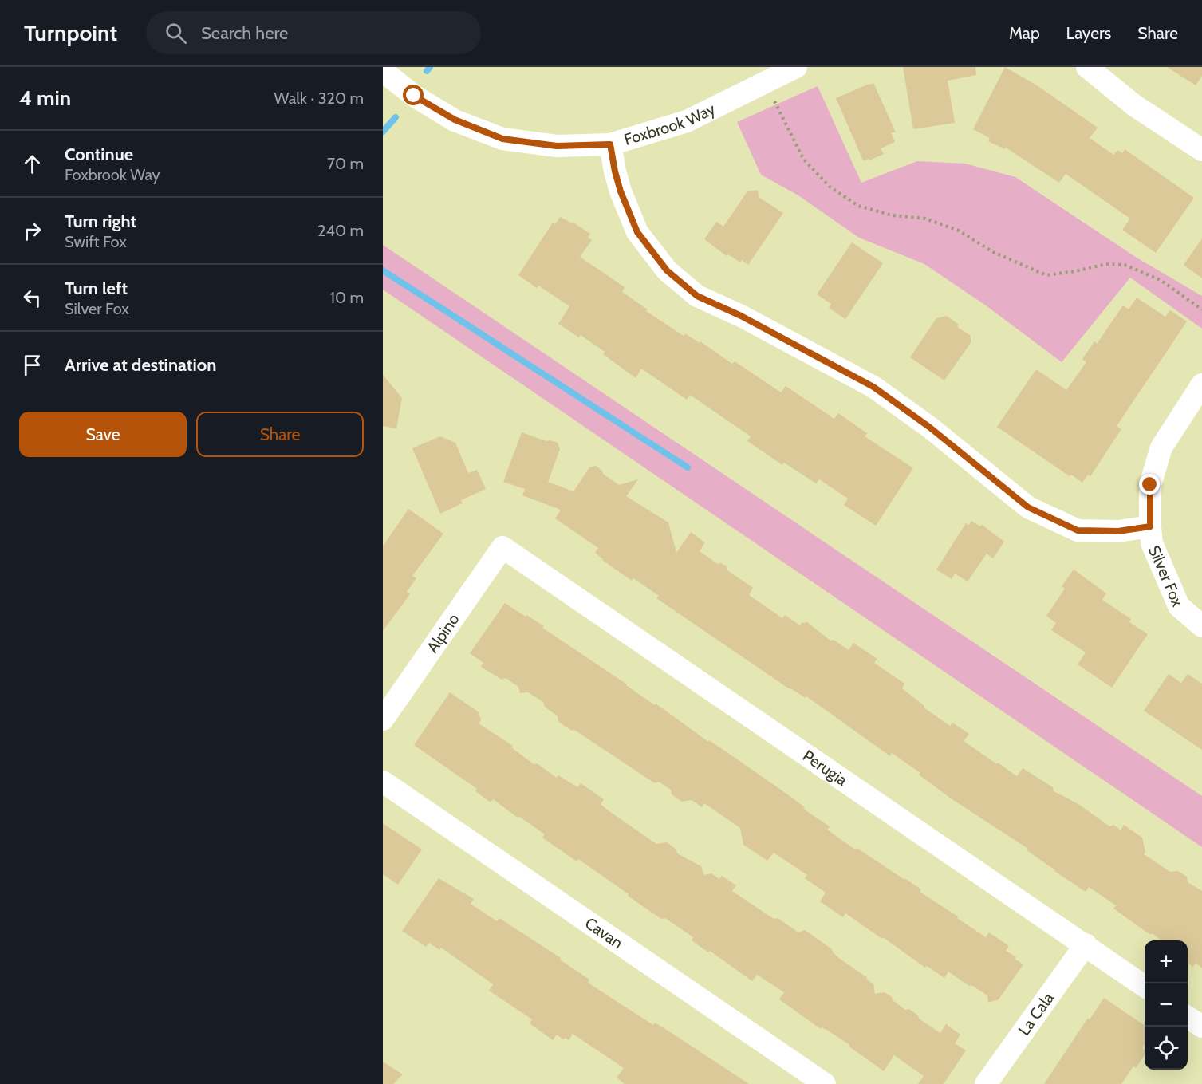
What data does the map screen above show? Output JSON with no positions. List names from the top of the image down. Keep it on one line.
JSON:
{"streets":{"street":["Foxbrook Way","Silver Fox","Alpino","Perugia","Cavan","La Cala"]},"crossings":[["Alpino","Perugia"],["Perugia","La Cala"]],"page":{"header":"Turnpoint","search":"Search here","nav":["Map","Layers","Share"],"heading":["4 min","Walk · 320 m"],"list":[["Continue","Foxbrook Way","70 m"],["Turn right","Swift Fox","240 m"],["Turn left","Silver Fox","10 m"],"Arrive at destination"],"buttons":["Save","Share"],"map_buttons":["+","−"]}}
